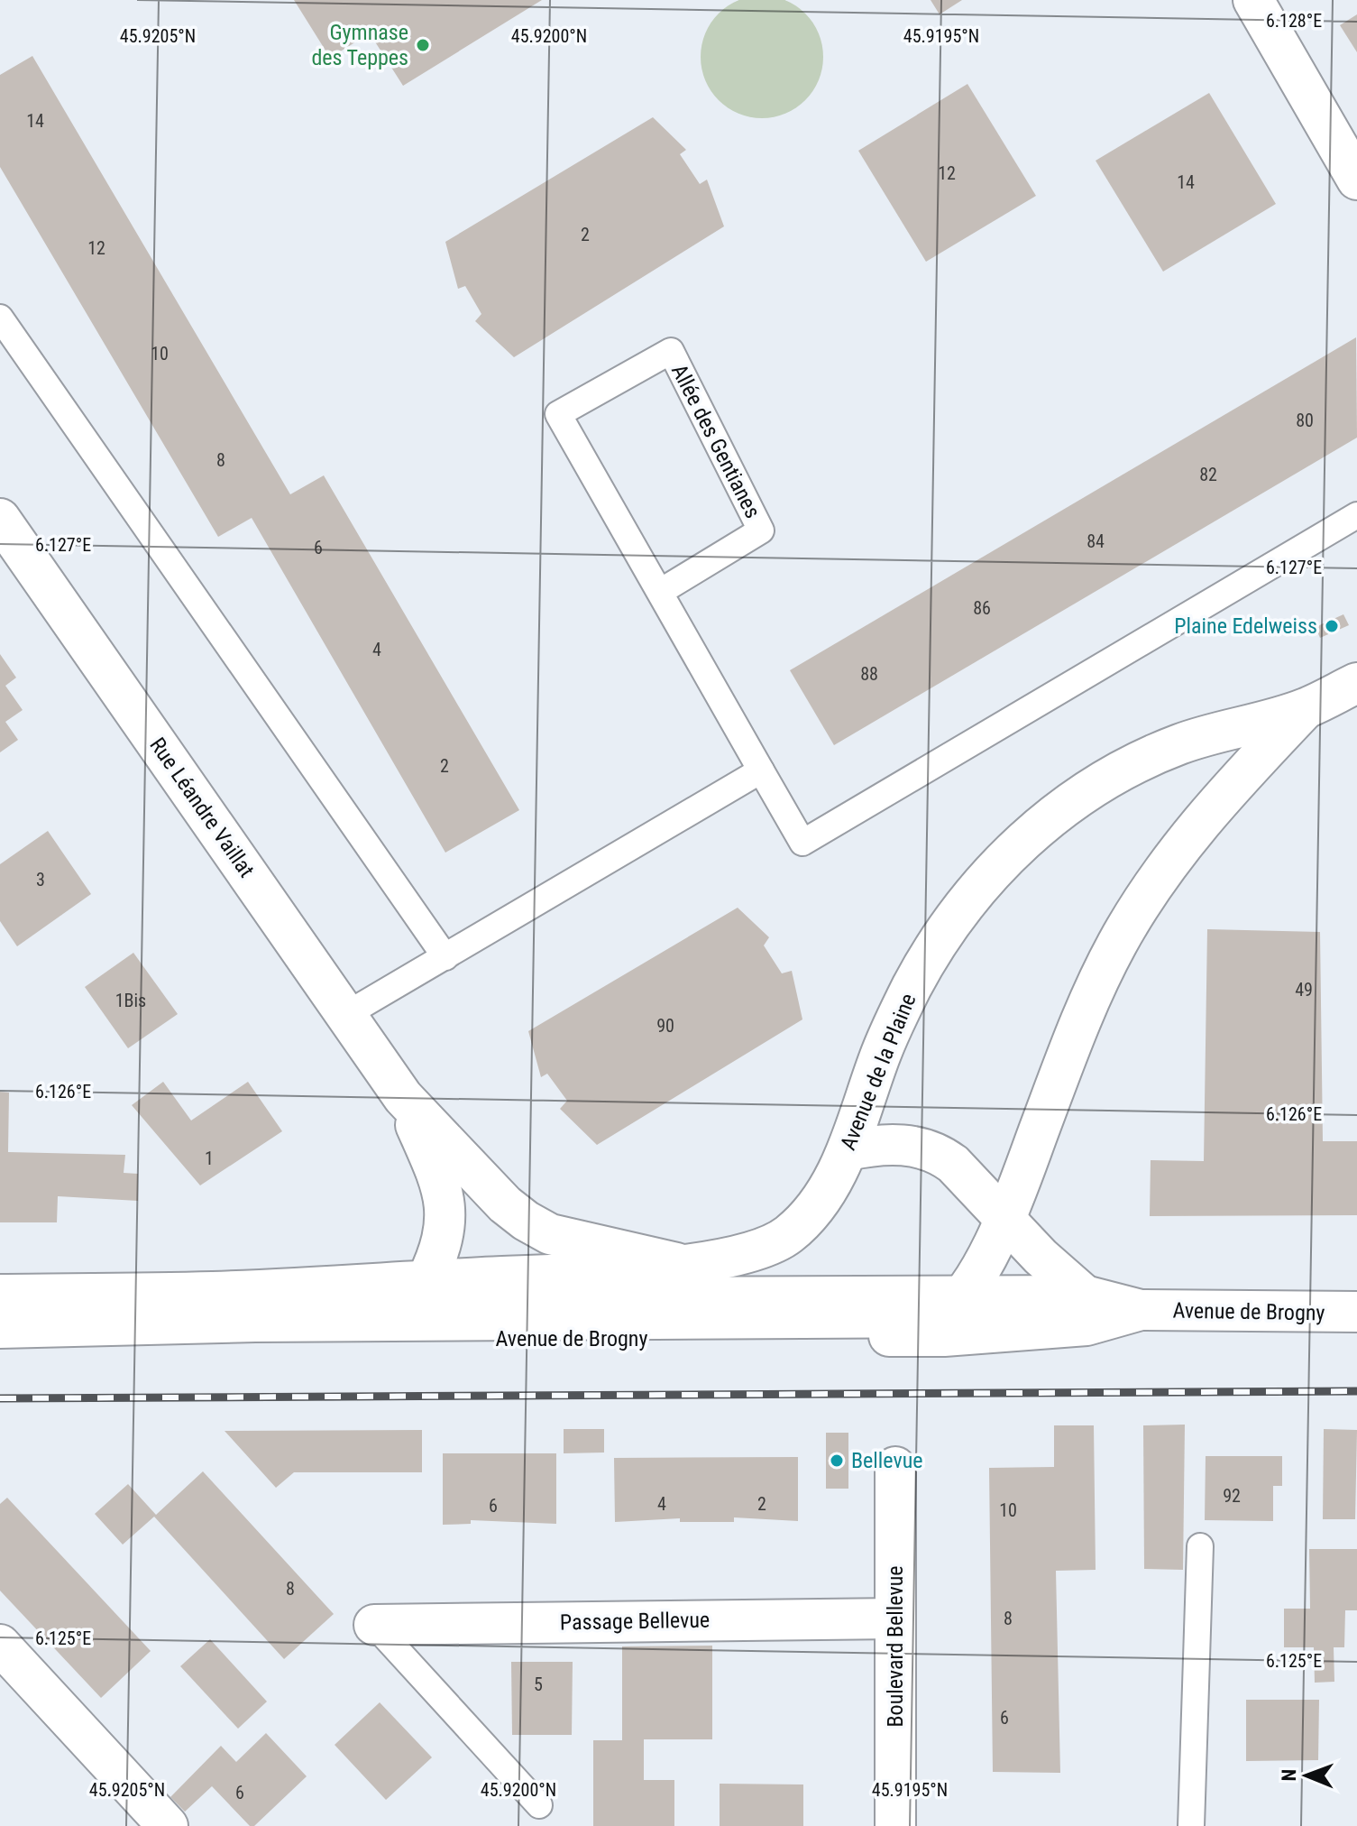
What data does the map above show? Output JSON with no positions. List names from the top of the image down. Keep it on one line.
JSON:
{"streets":{"main road":["Rue Léandre Vaillat","Avenue de la Plaine","Avenue de Brogny","Passage Bellevue","Boulevard Bellevue"],"lane":["Allée des Gentianes"]},"crossings":[["Rue Léandre Vaillat","Avenue de la Plaine"],["Rue Léandre Vaillat","Avenue de Brogny"],["Avenue de la Plaine","Avenue de Brogny"],["Passage Bellevue","Boulevard Bellevue"]],"places":["Gymnase des Teppes","Plaine Edelweiss","Bellevue"],"house_numbers":["14","12","14","2","12","10","80","8","82","84","6","86","4","88","2","3","49","1Bis","90","1","92","4","2","6","10","8","8","5","6","6"],"north":"left","coordinates":["6.128°E","45.9205°N","45.9200°N","45.9195°N","6.127°E","6.126°E","6.125°E"]}
